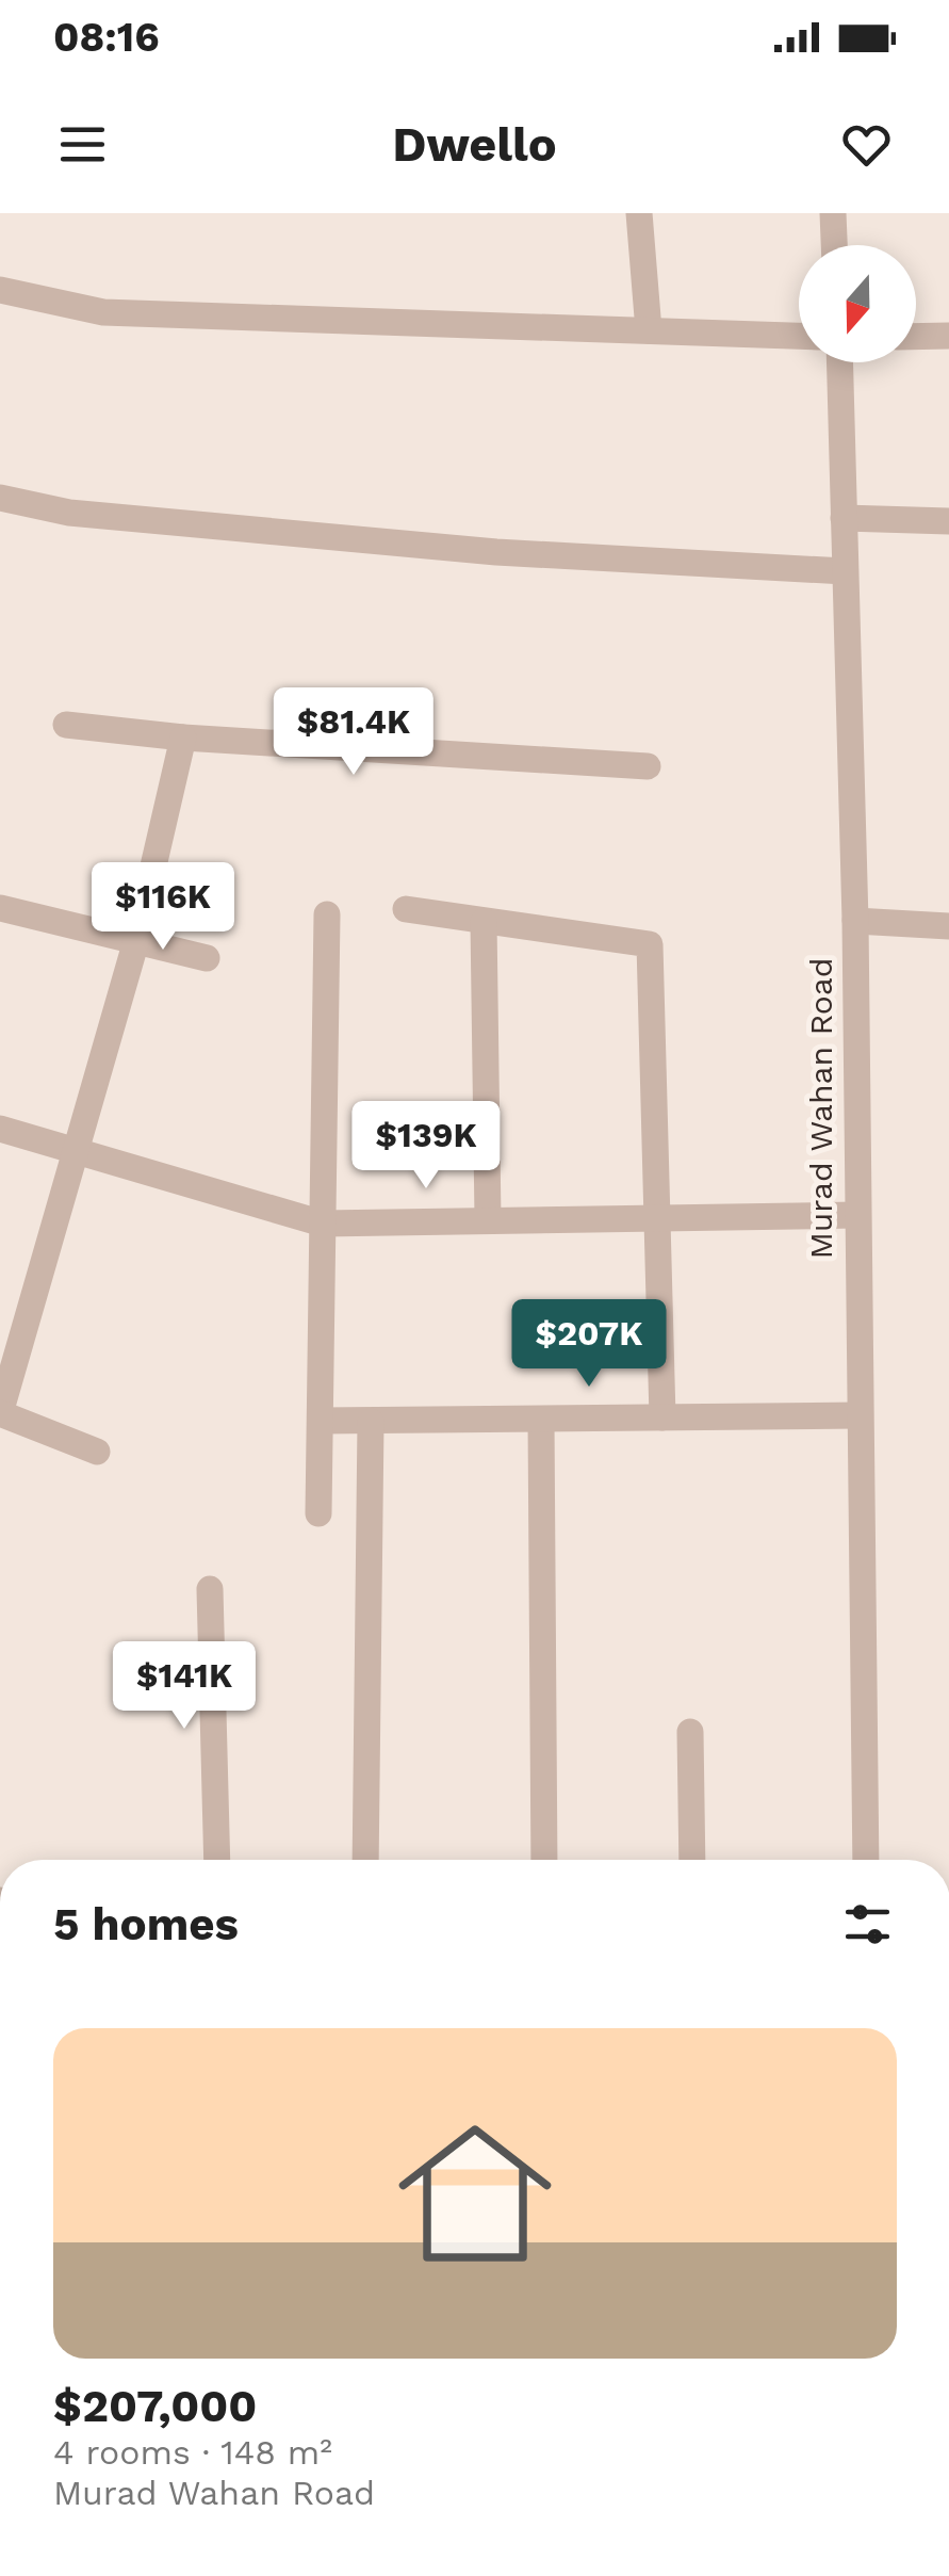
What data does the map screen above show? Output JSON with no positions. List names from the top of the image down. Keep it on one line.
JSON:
{"streets":{"street":["Murad Wahan Road"]},"north":"bottom","page":{"status":"08:16","header":"Dwello","price":["$81.4K","$116K","$139K","$207K","$141K"],"heading":"5 homes","list":[{"name":"$207,000","note":"4 rooms · 148 m² · Murad Wahan Road"}]}}
